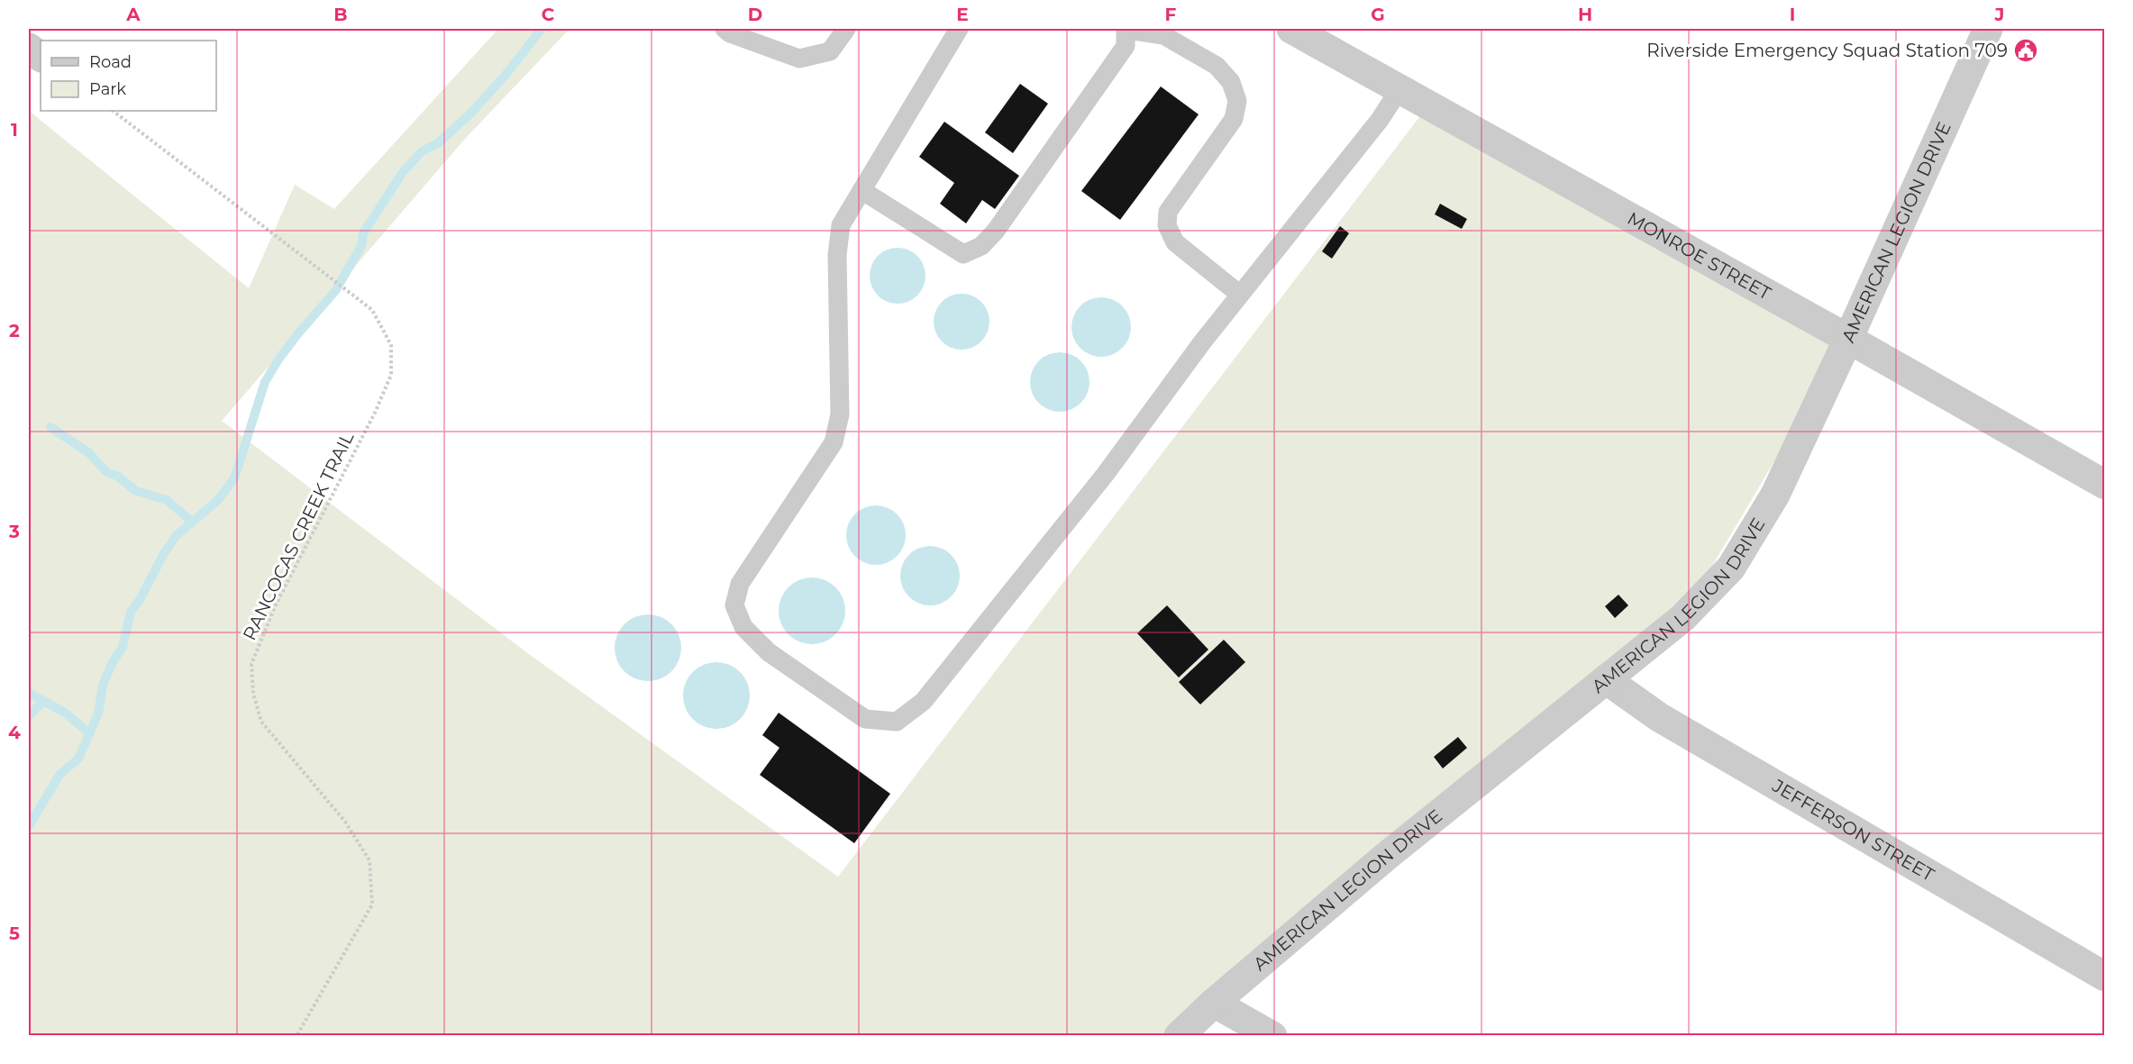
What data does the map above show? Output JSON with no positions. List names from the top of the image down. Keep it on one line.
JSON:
{"streets":{"street":["AMERICAN LEGION DRIVE","MONROE STREET","JEFFERSON STREET"],"path":["RANCOCAS CREEK TRAIL"]},"crossings":[["AMERICAN LEGION DRIVE","MONROE STREET"],["AMERICAN LEGION DRIVE","JEFFERSON STREET"]],"places":{"public building":["Riverside Emergency Squad Station 709"]},"legend":["Road","Park"],"grid":{"columns":["A","B","C","D","E","F","G","H","I","J"],"rows":["1","2","3","4","5"]}}
